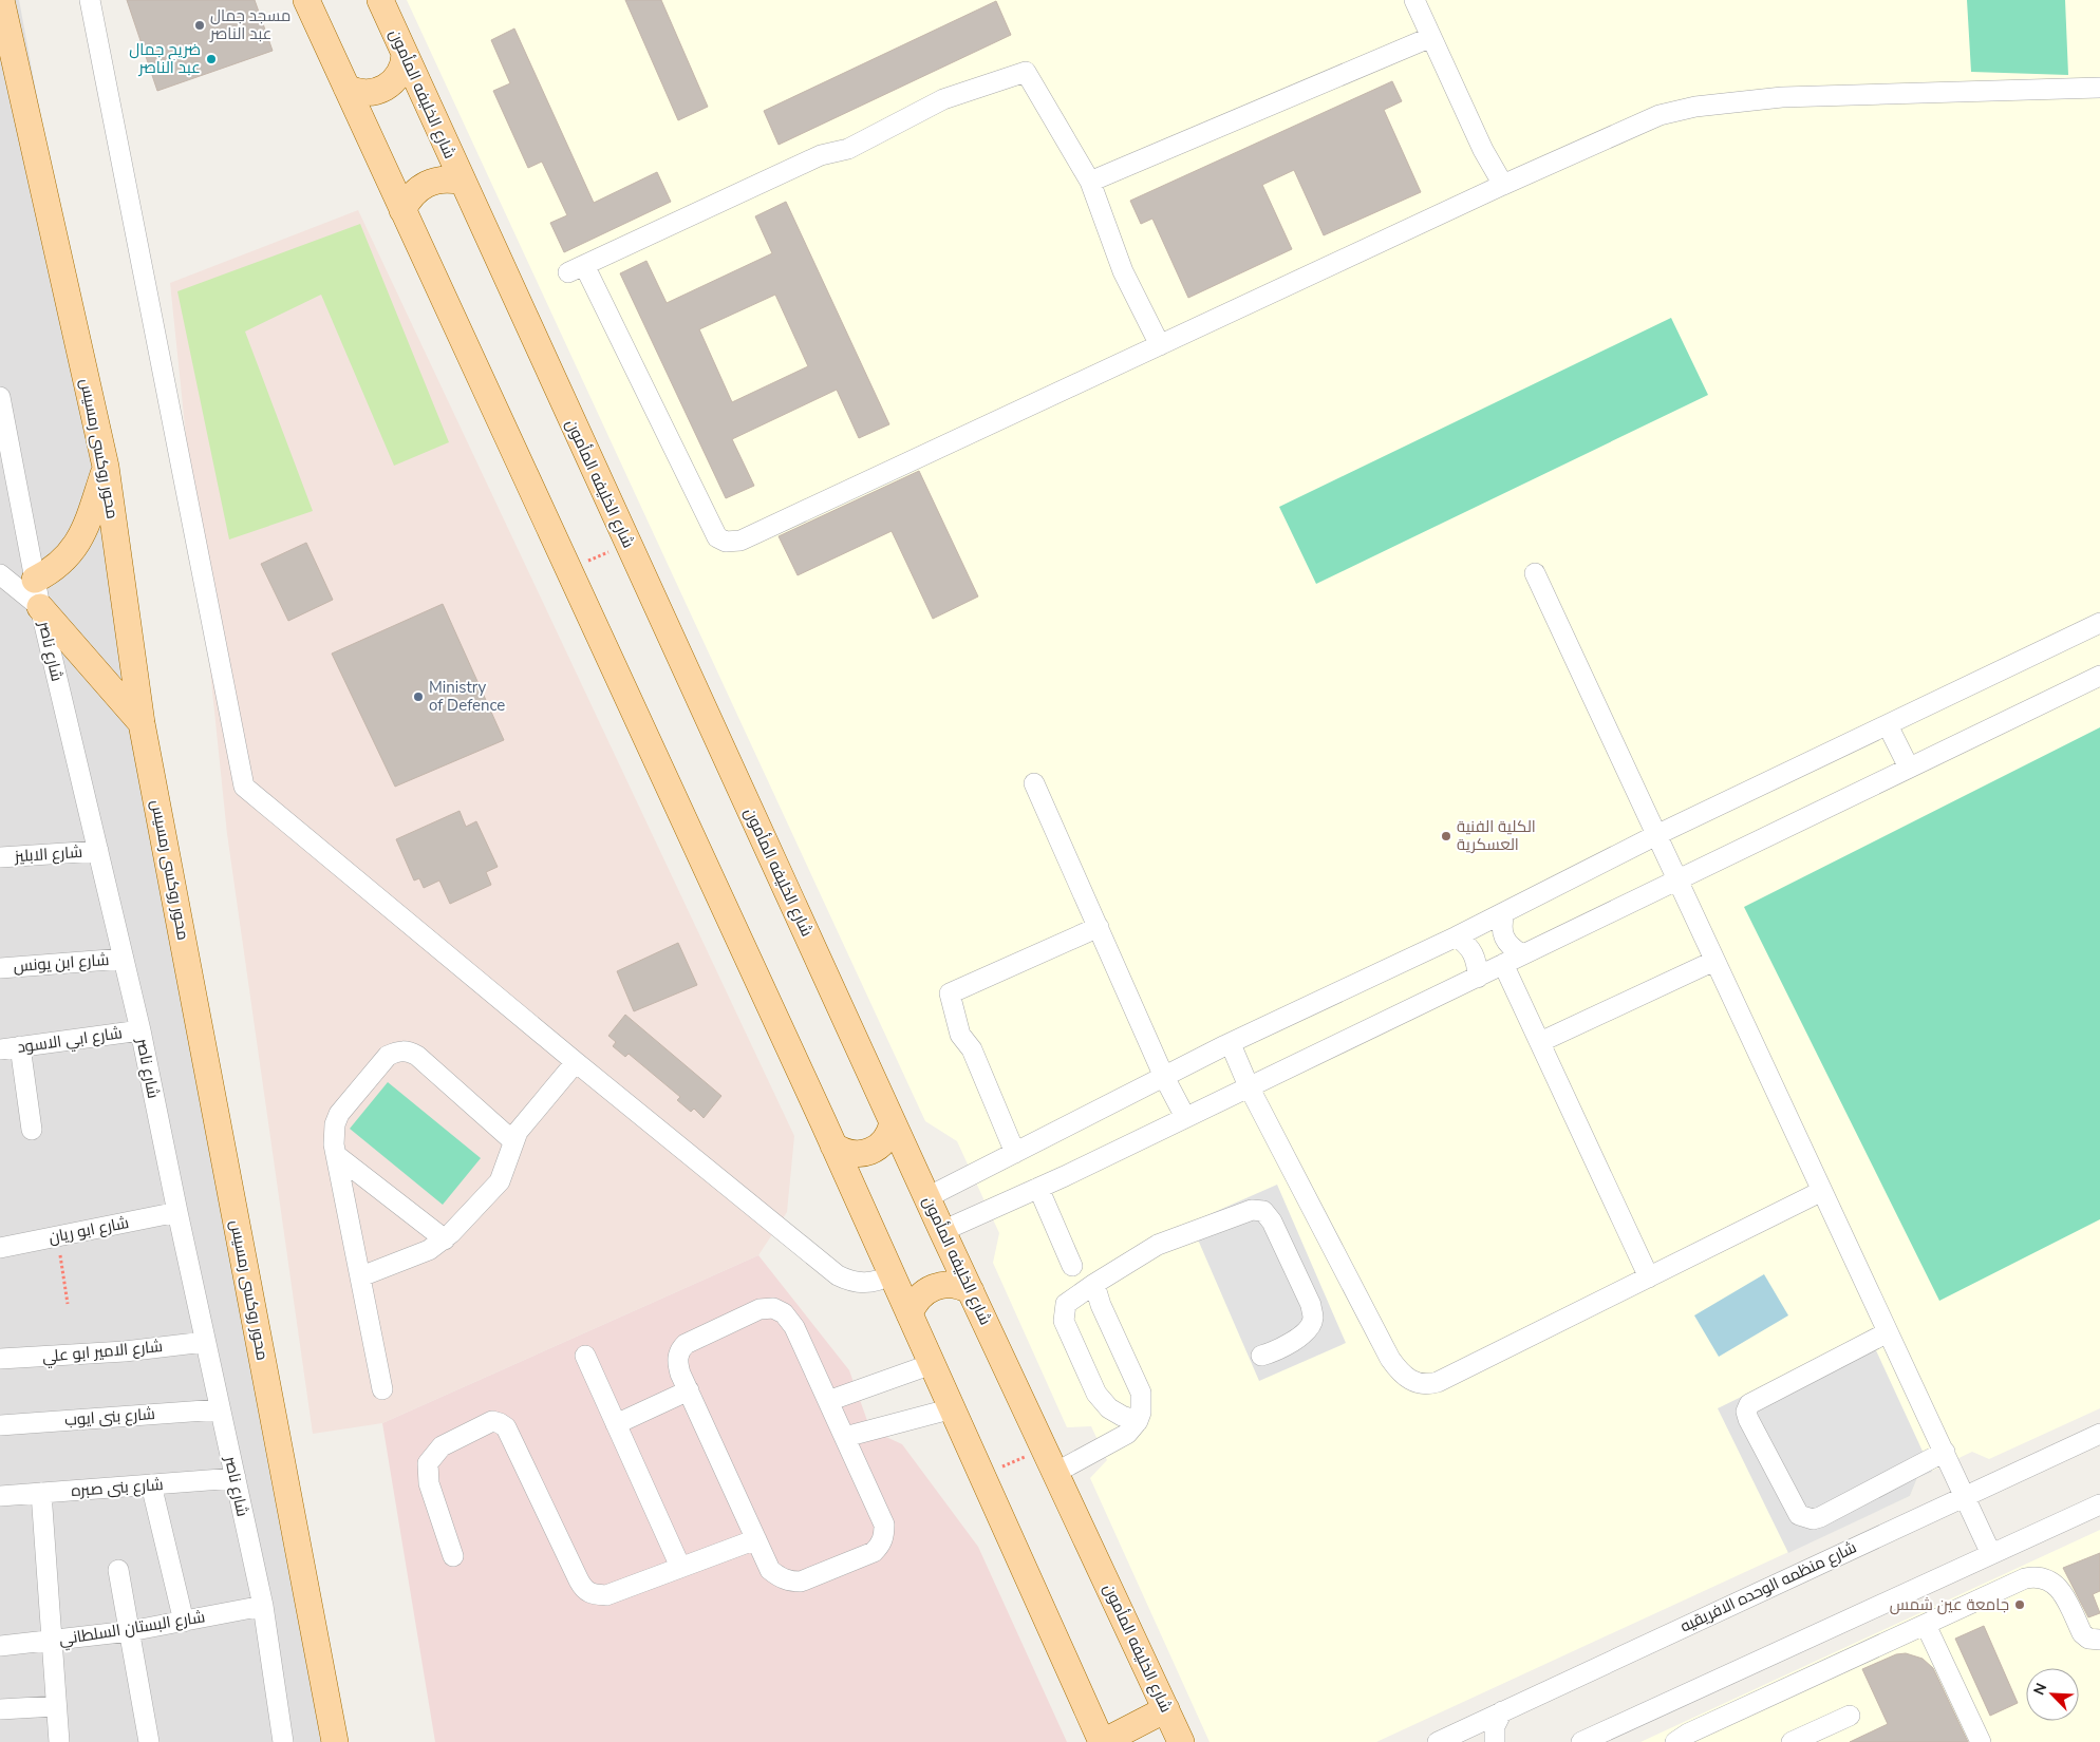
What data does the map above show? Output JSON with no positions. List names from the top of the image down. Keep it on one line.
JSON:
{"streets":{"main road":["شارع الخليفه المأمون","محور روكسى رمسيس"],"street":["شارع ناصر","شارع الابليز","شارع ابن يونس","شارع ابي الاسود","شارع ابو ريان","شارع الامير ابو علي","شارع بنى ايوب","شارع بنى صبره","شارع منظمه الوحده الافريقيه","شارع البستان السلطاني"]},"crossings":[["شارع ناصر","شارع الابليز"],["شارع ناصر","شارع ابن يونس"],["شارع ناصر","شارع ابي الاسود"],["شارع ناصر","شارع ابو ريان"],["شارع ناصر","شارع الامير ابو علي"],["شارع ناصر","شارع بنى ايوب"],["شارع ناصر","شارع بنى صبره"],["شارع ناصر","شارع البستان السلطاني"]],"places":["مسجد جمال عبد الناصر","ضريح جمال عبد الناصر","Ministry of Defence","الكلية الفنية العسكرية","جامعة عين شمس"],"north":"top left"}
